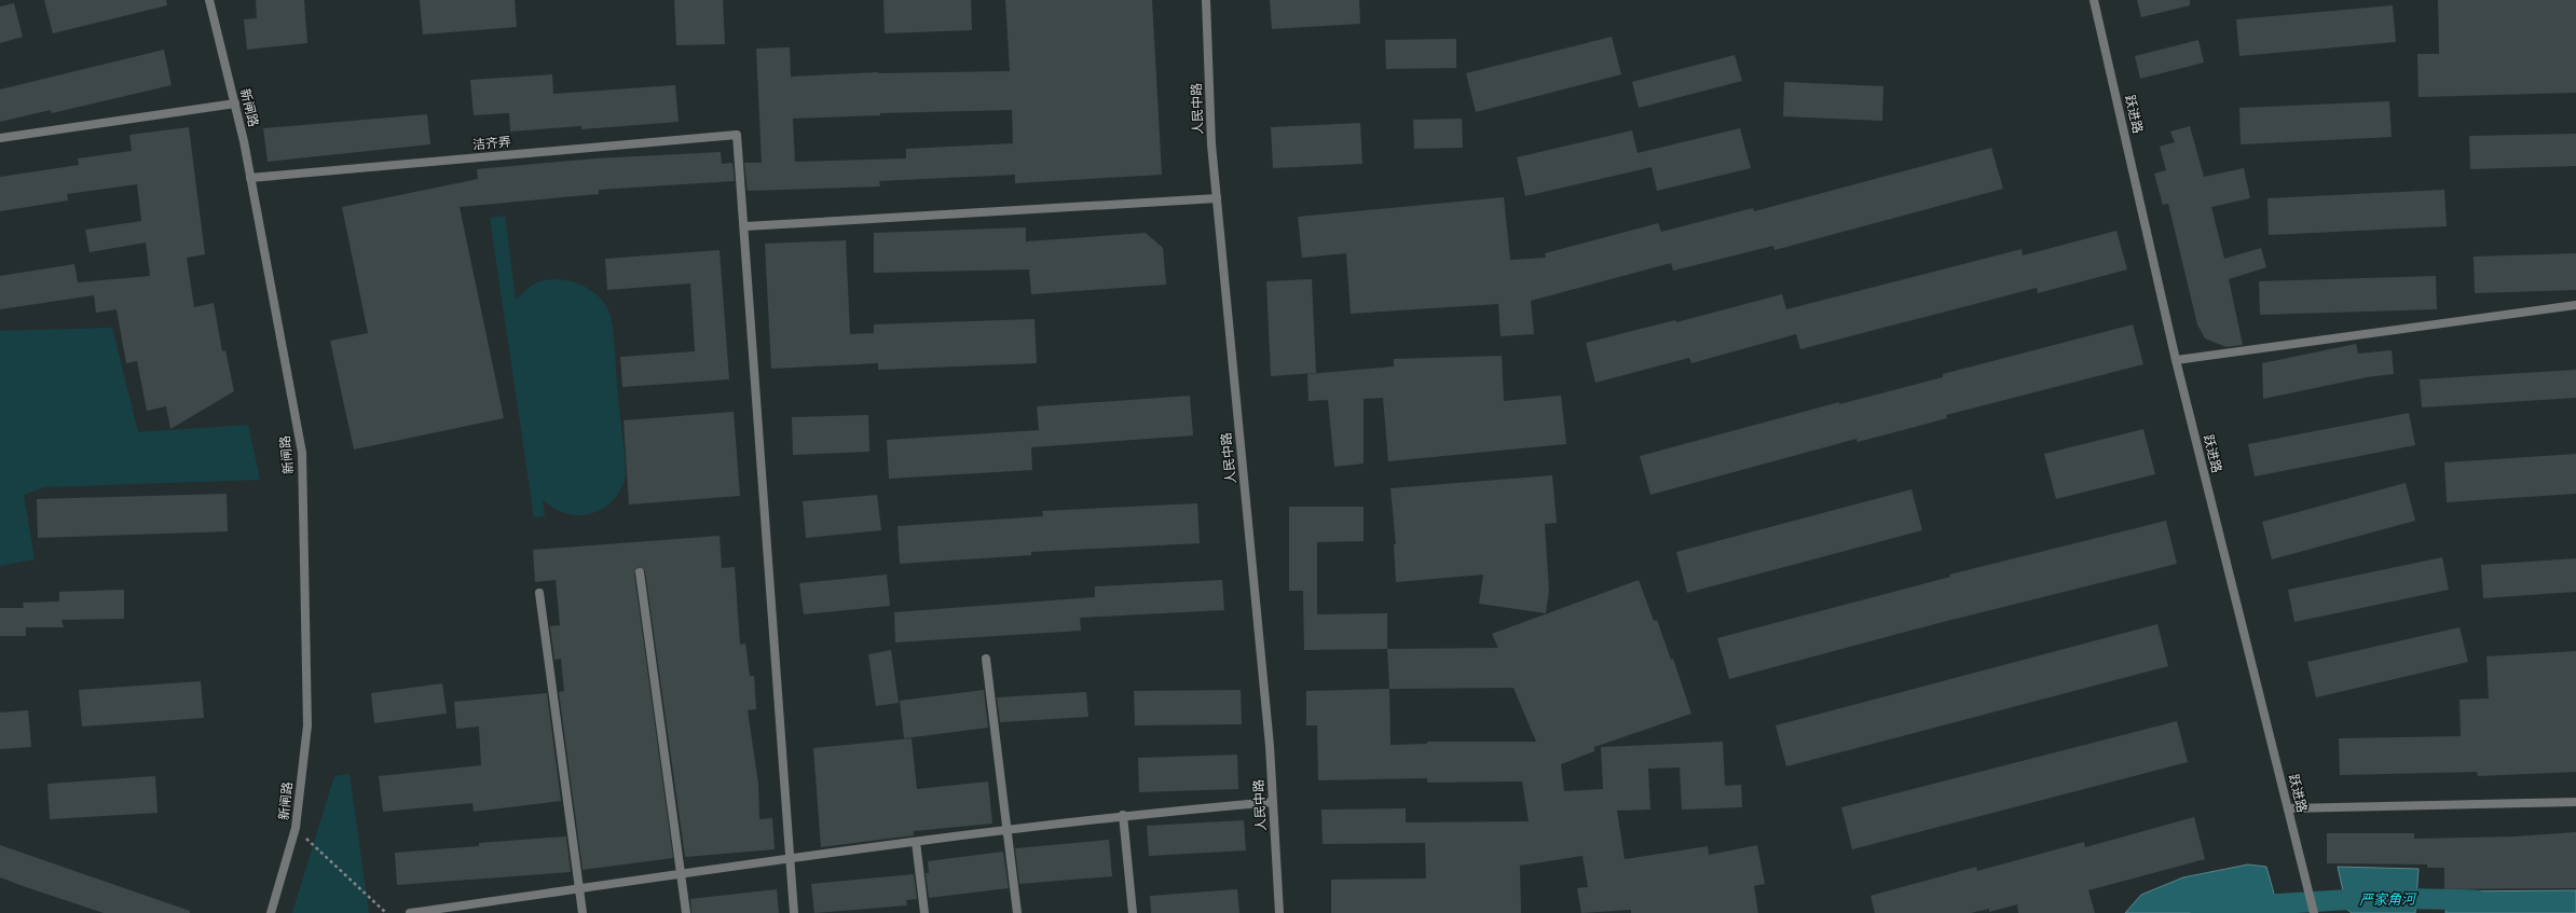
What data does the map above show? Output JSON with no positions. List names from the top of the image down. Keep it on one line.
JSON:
{"streets":{"street":["新闸路","人民中路","跃进路","洁齐弄"]},"crossings":[["新闸路","洁齐弄"]],"water":["严家角河"]}
